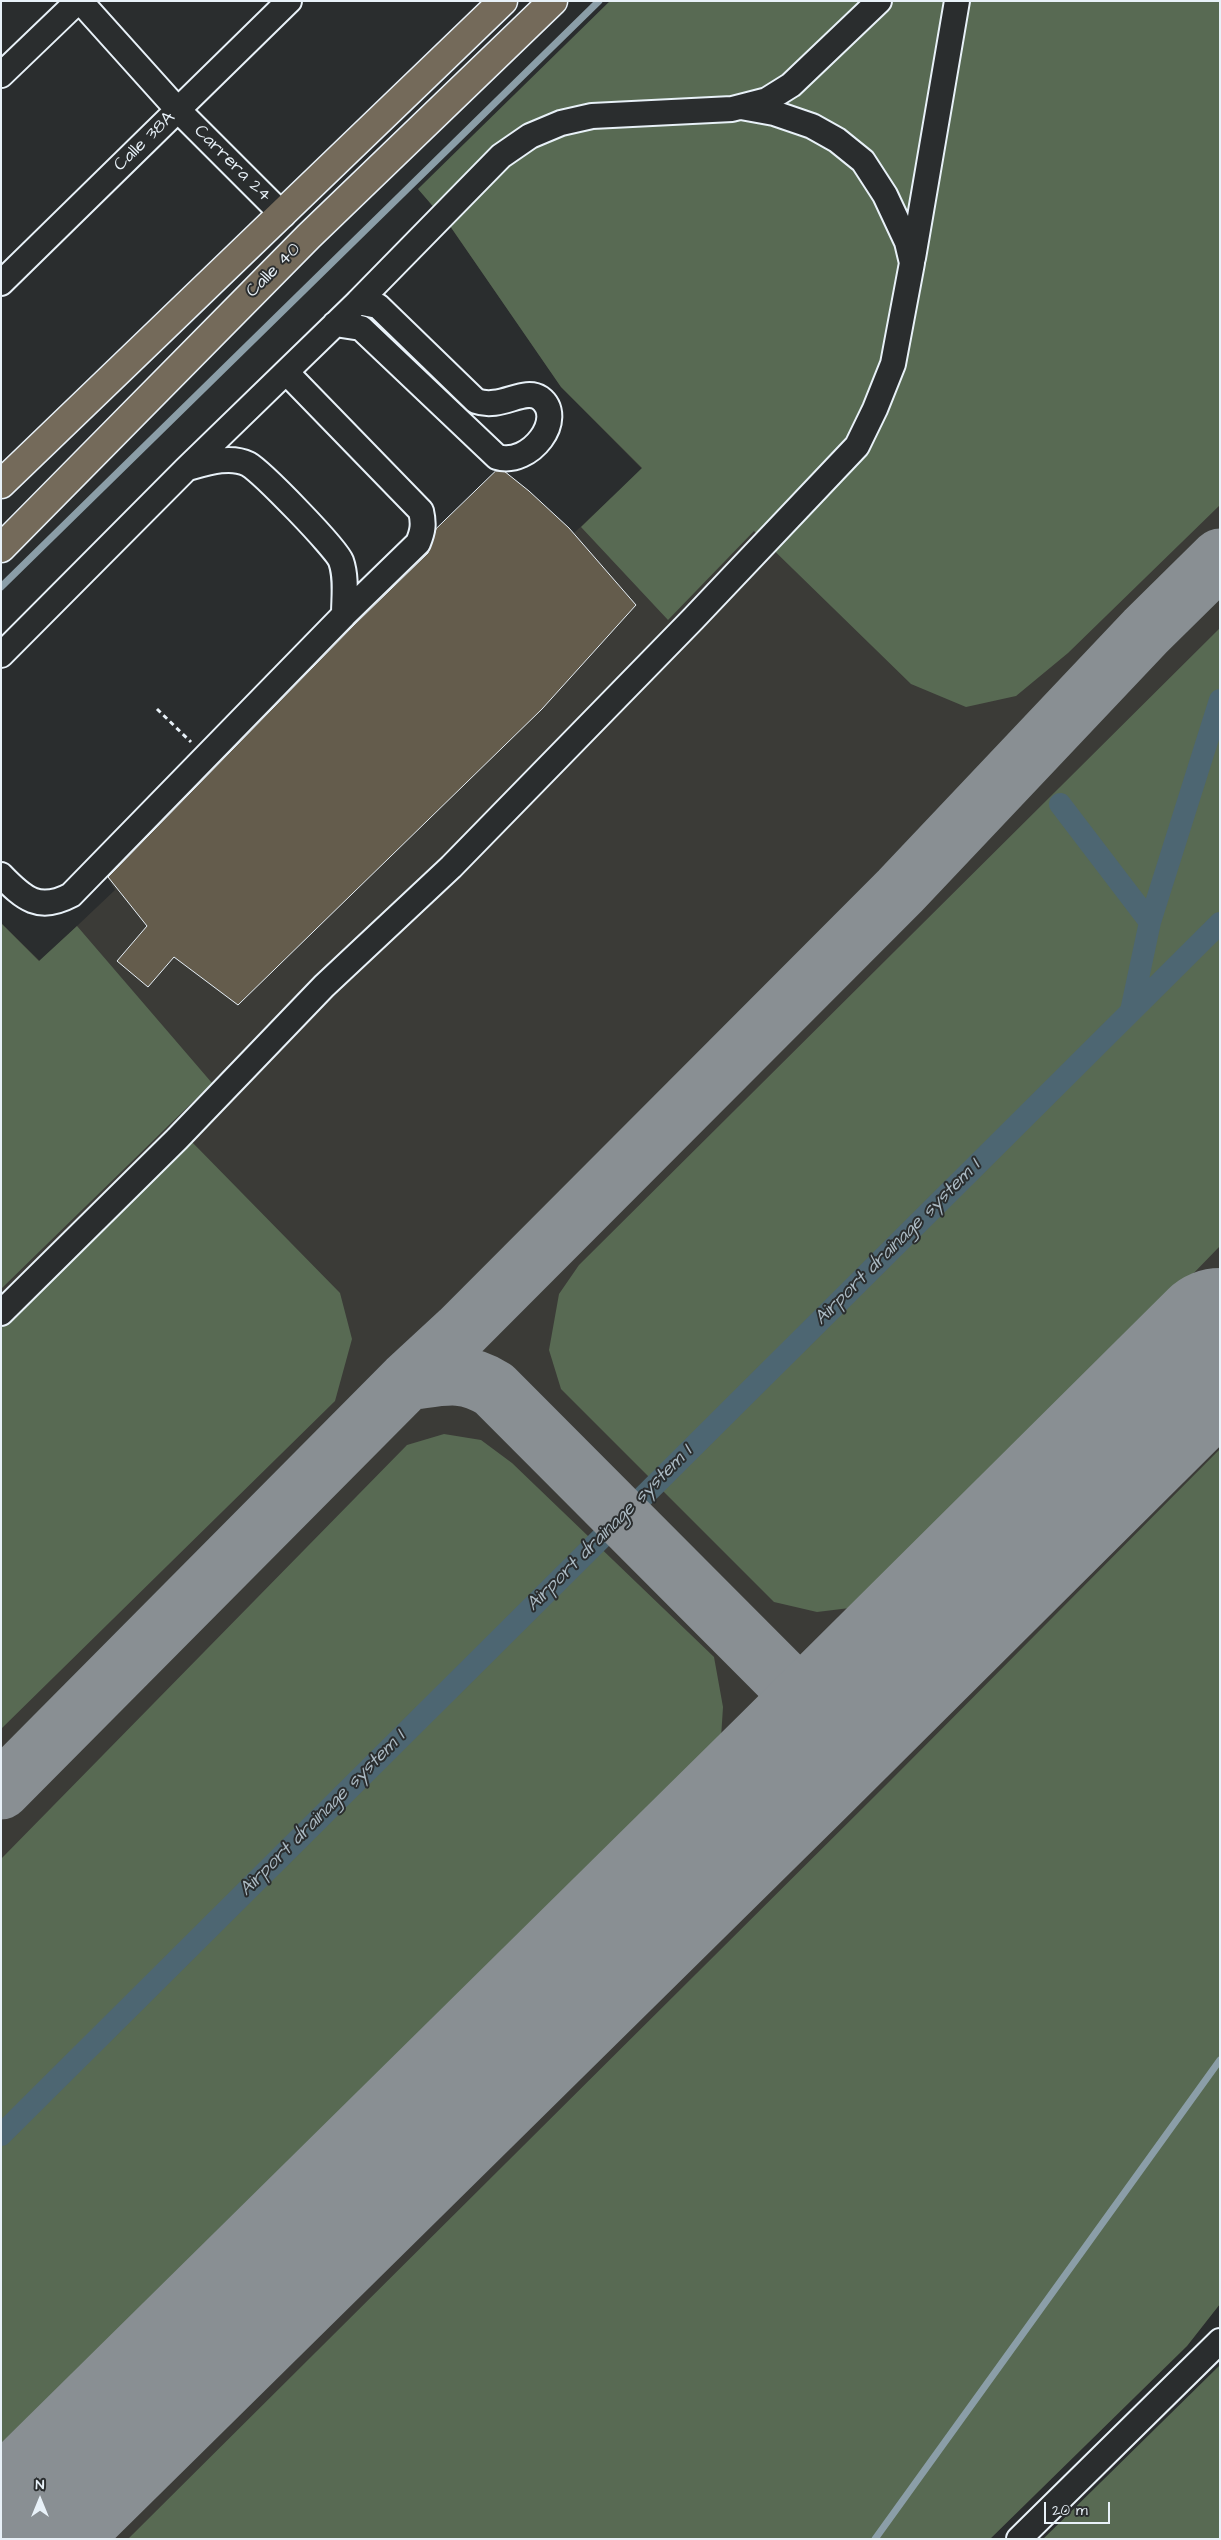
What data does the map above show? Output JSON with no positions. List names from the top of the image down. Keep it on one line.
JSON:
{"streets":{"main road":["Calle 40"],"street":["Calle 38A","Carrera 24"]},"crossings":[["Calle 38A","Carrera 24"],["Carrera 24","Calle 40"]],"water":["Airport drainage system I"],"scale_bar":"20 m","north":"top"}
